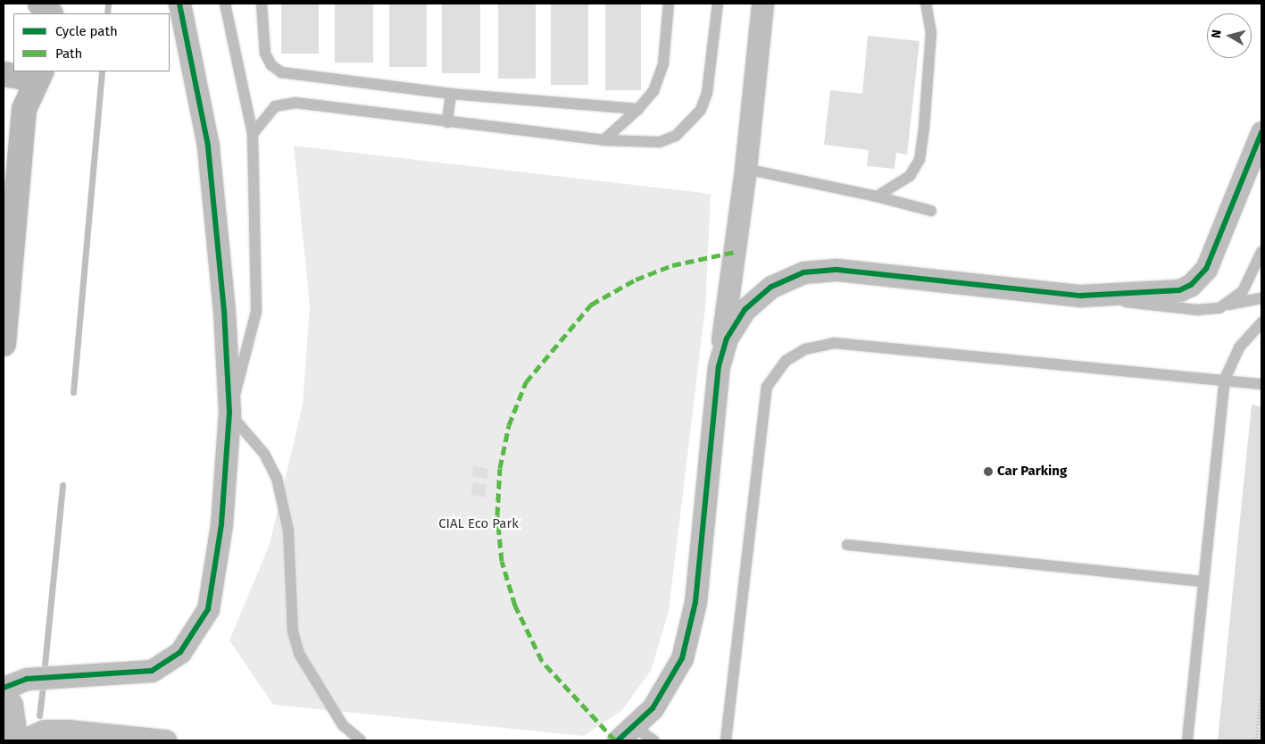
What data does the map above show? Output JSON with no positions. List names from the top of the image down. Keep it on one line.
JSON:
{"parks":["CIAL Eco Park"],"places":["Car Parking"],"legend":["Cycle path","Path"],"north":"left"}
